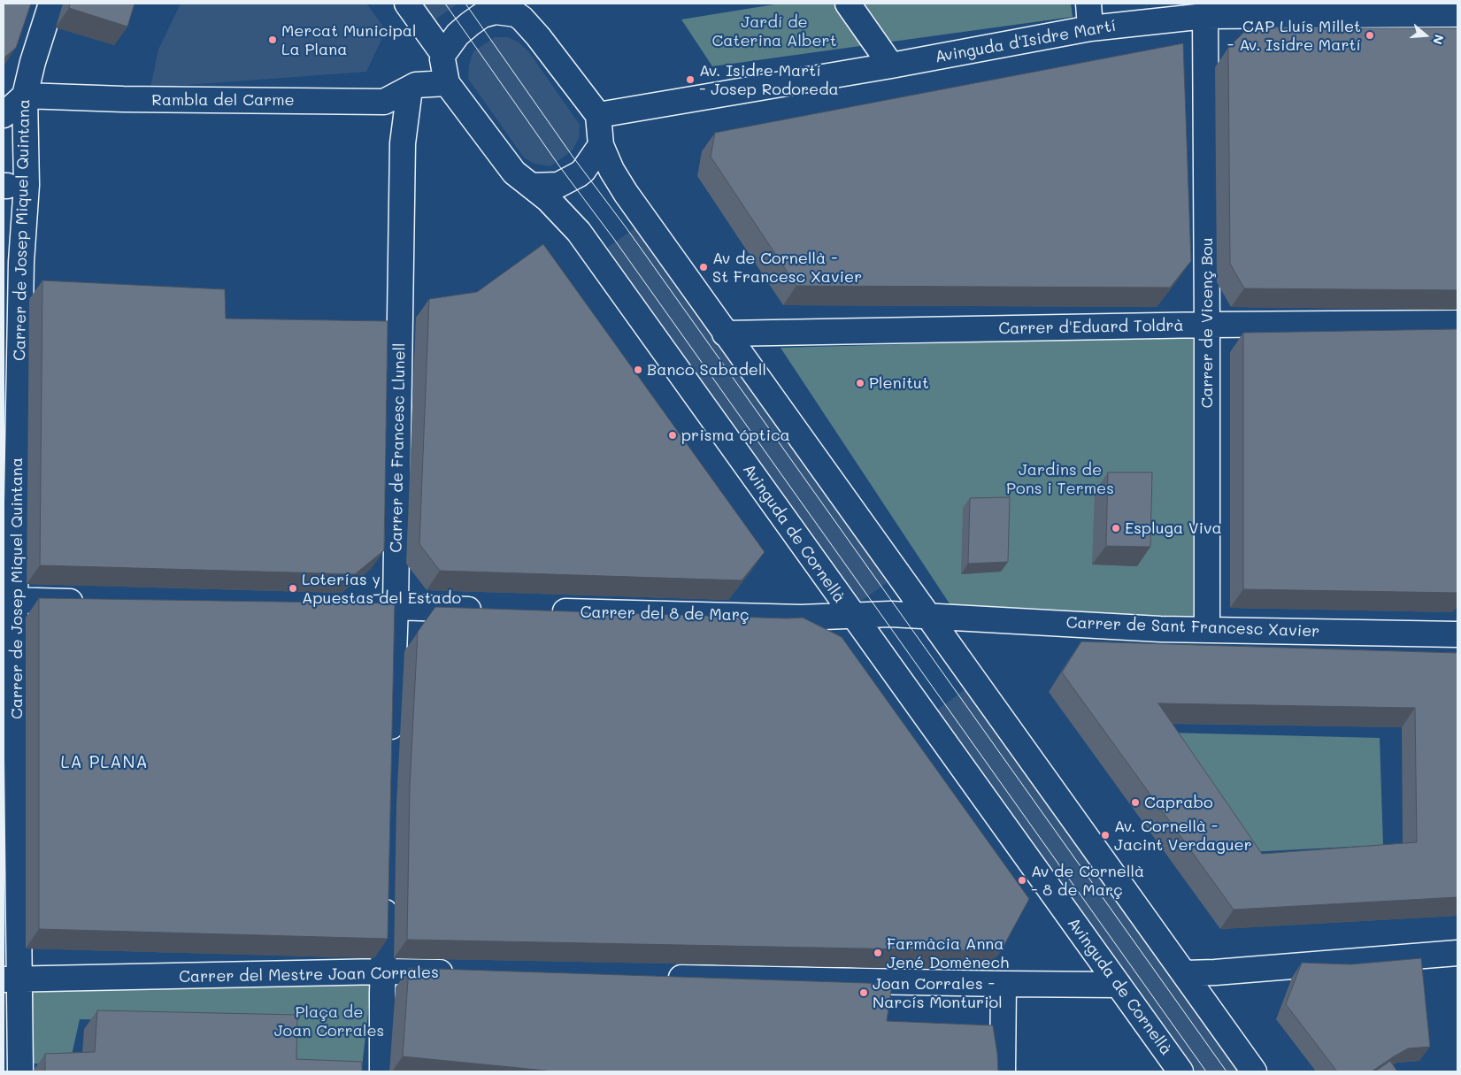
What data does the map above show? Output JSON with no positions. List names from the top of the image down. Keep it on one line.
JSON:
{"streets":{"street":["Avinguda d'Isidre Martí","Rambla del Carme","Carrer de Josep Miquel Quintana","Carrer de Vicenç Bou","Carrer d'Eduard Toldrà","Carrer de Francesc Llunell","Avinguda de Cornellà","Carrer del 8 de Març","Carrer de Sant Francesc Xavier","Carrer del Mestre Joan Corrales"]},"crossings":[["Avinguda d'Isidre Martí","Carrer de Vicenç Bou"],["Rambla del Carme","Carrer de Josep Miquel Quintana"],["Rambla del Carme","Carrer de Francesc Llunell"],["Rambla del Carme","Avinguda de Cornellà"],["Carrer de Josep Miquel Quintana","Carrer del Mestre Joan Corrales"],["Carrer de Vicenç Bou","Carrer d'Eduard Toldrà"],["Carrer de Vicenç Bou","Carrer de Sant Francesc Xavier"],["Avinguda de Cornellà","Carrer del 8 de Març"],["Carrer del 8 de Març","Carrer de Sant Francesc Xavier"]],"districts":["LA PLANA"],"parks":["Jardí de Caterina Albert","Jardins de Pons i Termes","Plaça de Joan Corrales"],"places":["CAP Lluís Millet - Av. Isidre Martí","Mercat Municipal La Plana","Av. Isidre Martí - Josep Rodoreda","Av de Cornellà - St Francesc Xavier","Banco Sabadell","Plenitut","prisma óptica","Espluga Viva","Loterías y Apuestas del Estado","Caprabo","Av. Cornellà - Jacint Verdaguer","Av de Cornellà - 8 de Març","Farmàcia Anna Jené Domènech","Joan Corrales - Narcís Monturiol"],"north":"right"}
